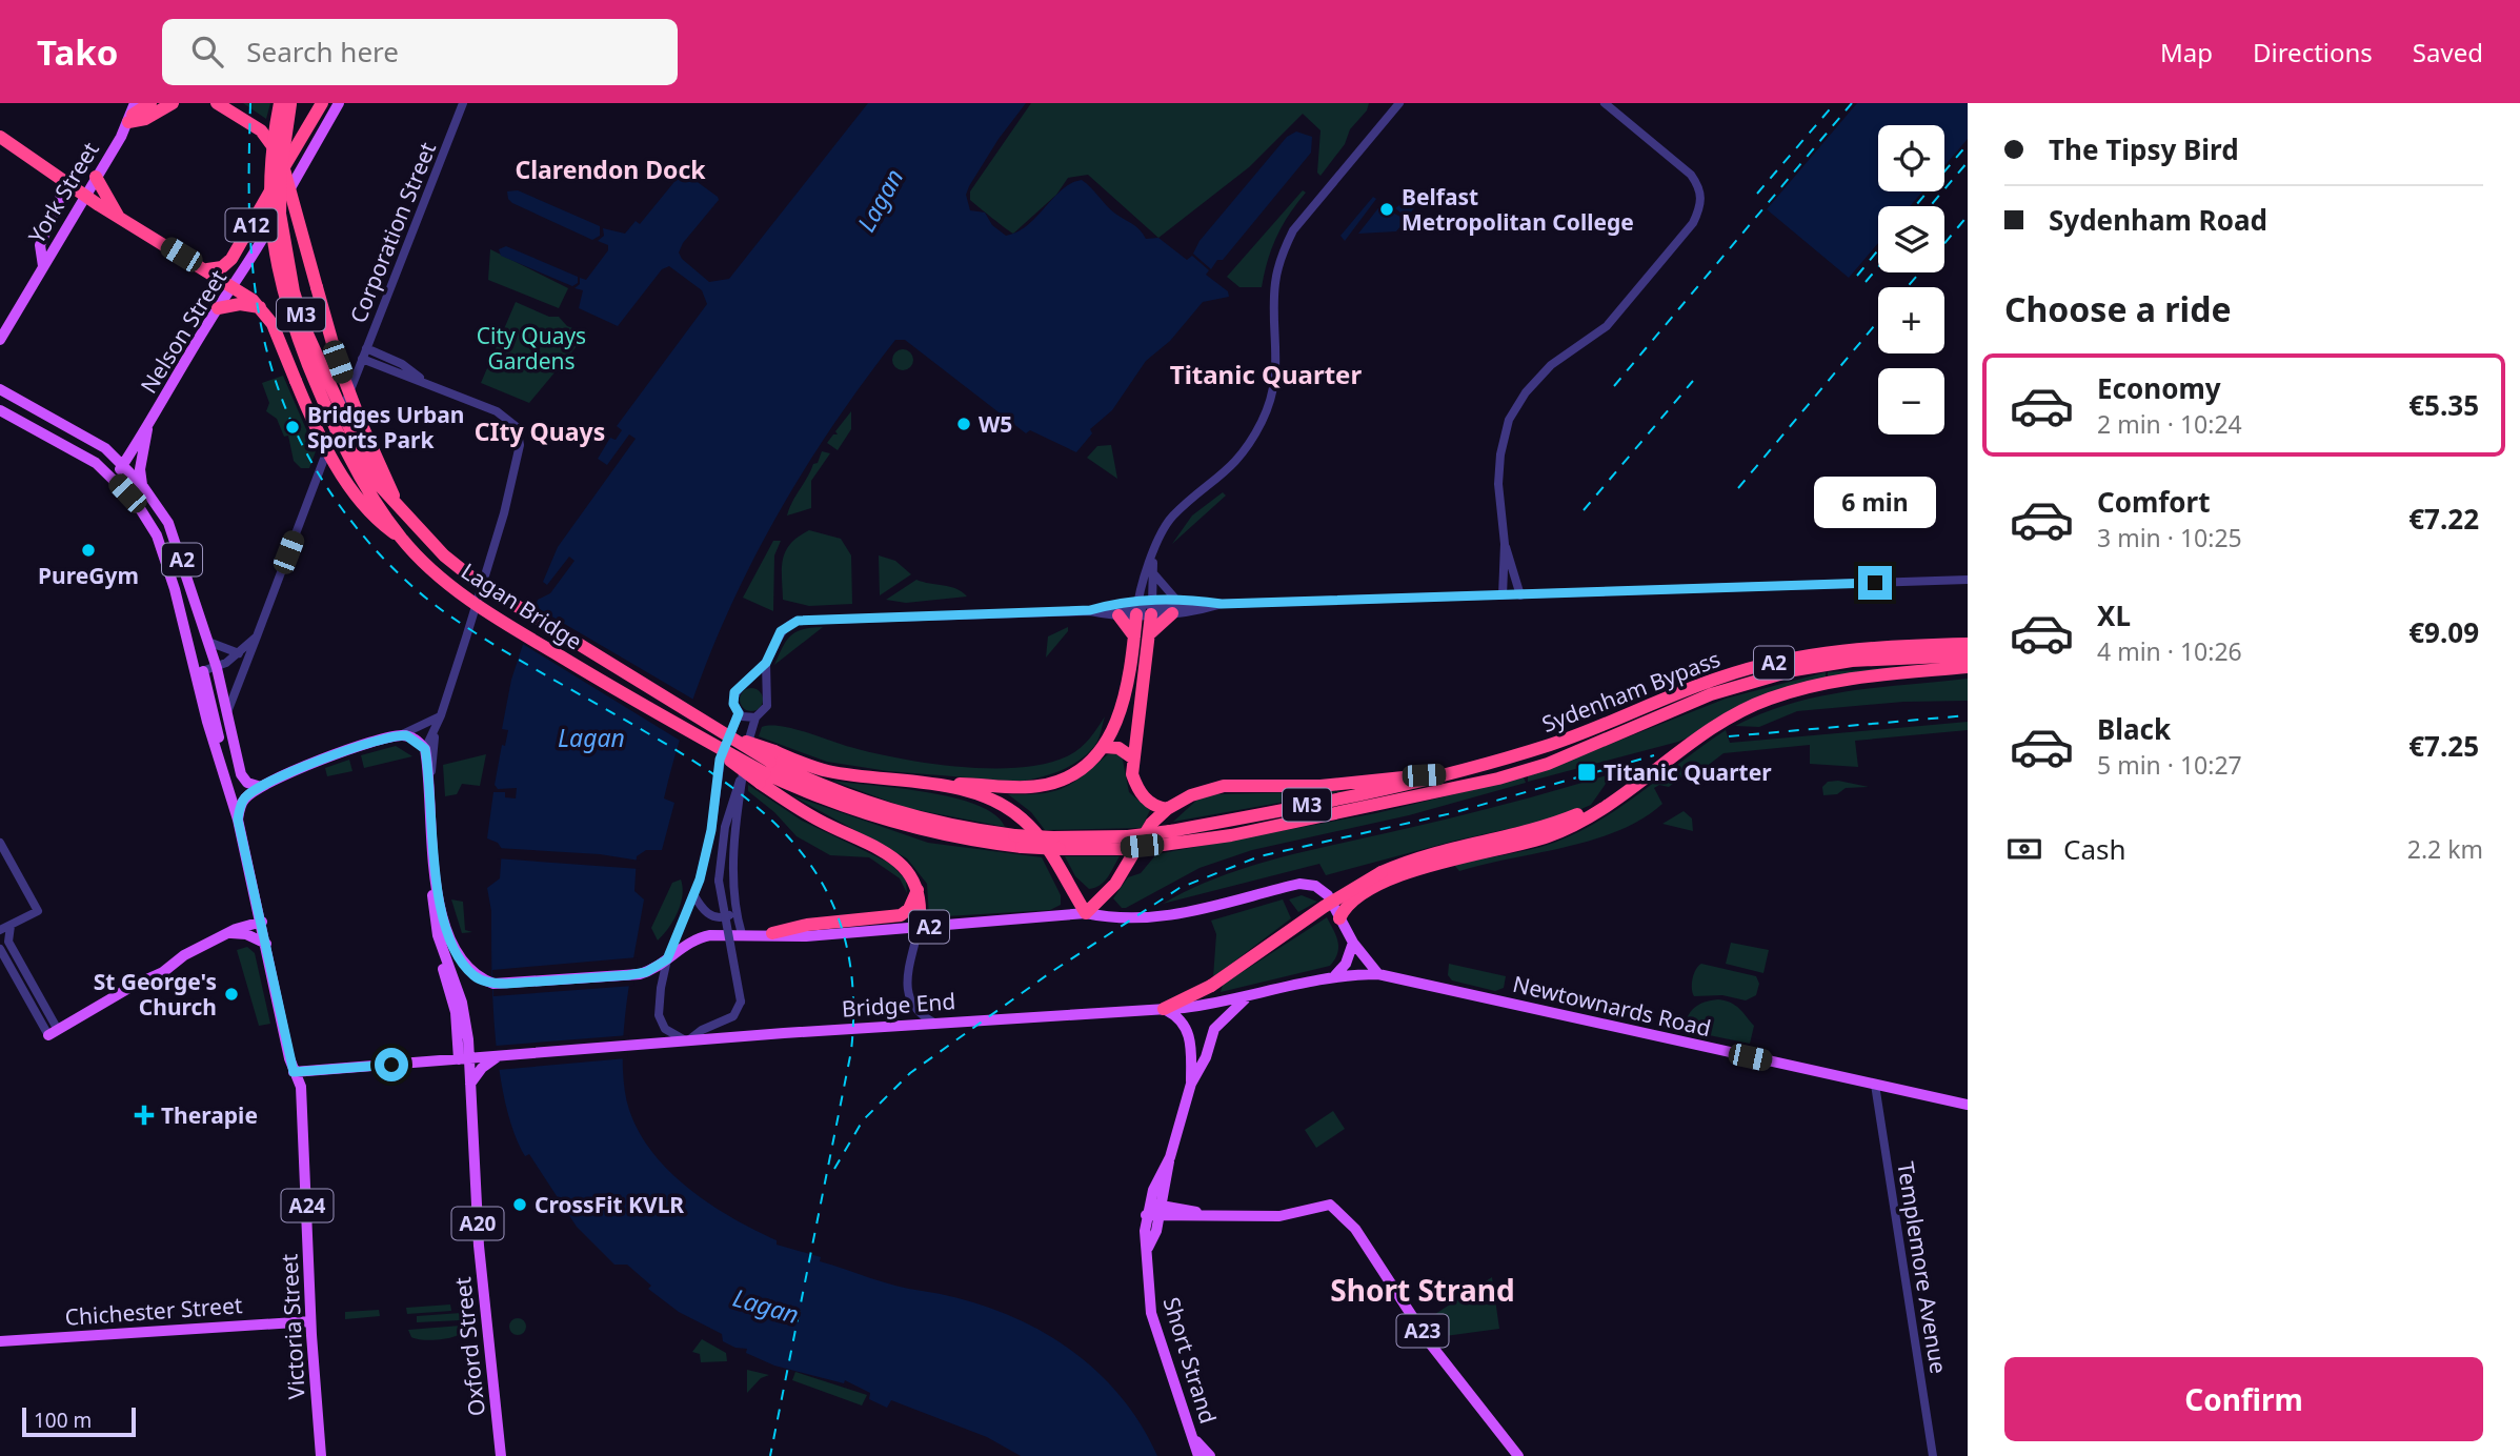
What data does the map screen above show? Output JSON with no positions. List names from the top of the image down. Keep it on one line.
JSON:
{"streets":{"highway":["A12","M3","Nelson Street","A2","Lagan Bridge","Sydenham Bypass","Bridge End"],"main road":["York Street","Newtownards Road","A24","A20","Chichester Street","Victoria Street","A23","Oxford Street","Short Strand"],"street":["Corporation Street","Templemore Avenue"]},"crossings":[["A12","M3"],["A12","Nelson Street"],["Corporation Street","A2"],["Corporation Street","Victoria Street"],["M3","Nelson Street"],["M3","A2"],["M3","Lagan Bridge"],["M3","Sydenham Bypass"],["Nelson Street","A2"],["A2","Sydenham Bypass"],["A2","Bridge End"],["A2","Newtownards Road"],["A2","Victoria Street"],["A2","Oxford Street"],["Bridge End","Newtownards Road"],["Bridge End","Short Strand"],["Newtownards Road","Templemore Avenue"],["Chichester Street","Victoria Street"],["A23","Short Strand"]],"districts":["Clarendon Dock","Titanic Quarter","CIty Quays","Short Strand"],"water":["Lagan"],"parks":["City Quays Gardens"],"places":{"other":["Belfast Metropolitan College","W5","Bridges Urban Sports Park","PureGym","St George's Church","CrossFit KVLR"],"transit":["Titanic Quarter"],"health":["Therapie"]},"scale_bar":"100 m","page":{"header":"Tako","search":"Search here","nav":["Map","Directions","Saved"],"banner":["The Tipsy Bird","Sydenham Road"],"map_buttons":["+","−"],"heading":"Choose a ride","list":[{"name":"Economy","note":"2 min · 10:24","value":"€5.35"},{"name":"Comfort","note":"3 min · 10:25","value":"€7.22"},{"name":"XL","note":"4 min · 10:26","value":"€9.09"},{"name":"Black","note":"5 min · 10:27","value":"€7.25"}],"bubble":"6 min","pay":["Cash","2.2 km"],"buttons":"Confirm","scale":"100 m"}}
